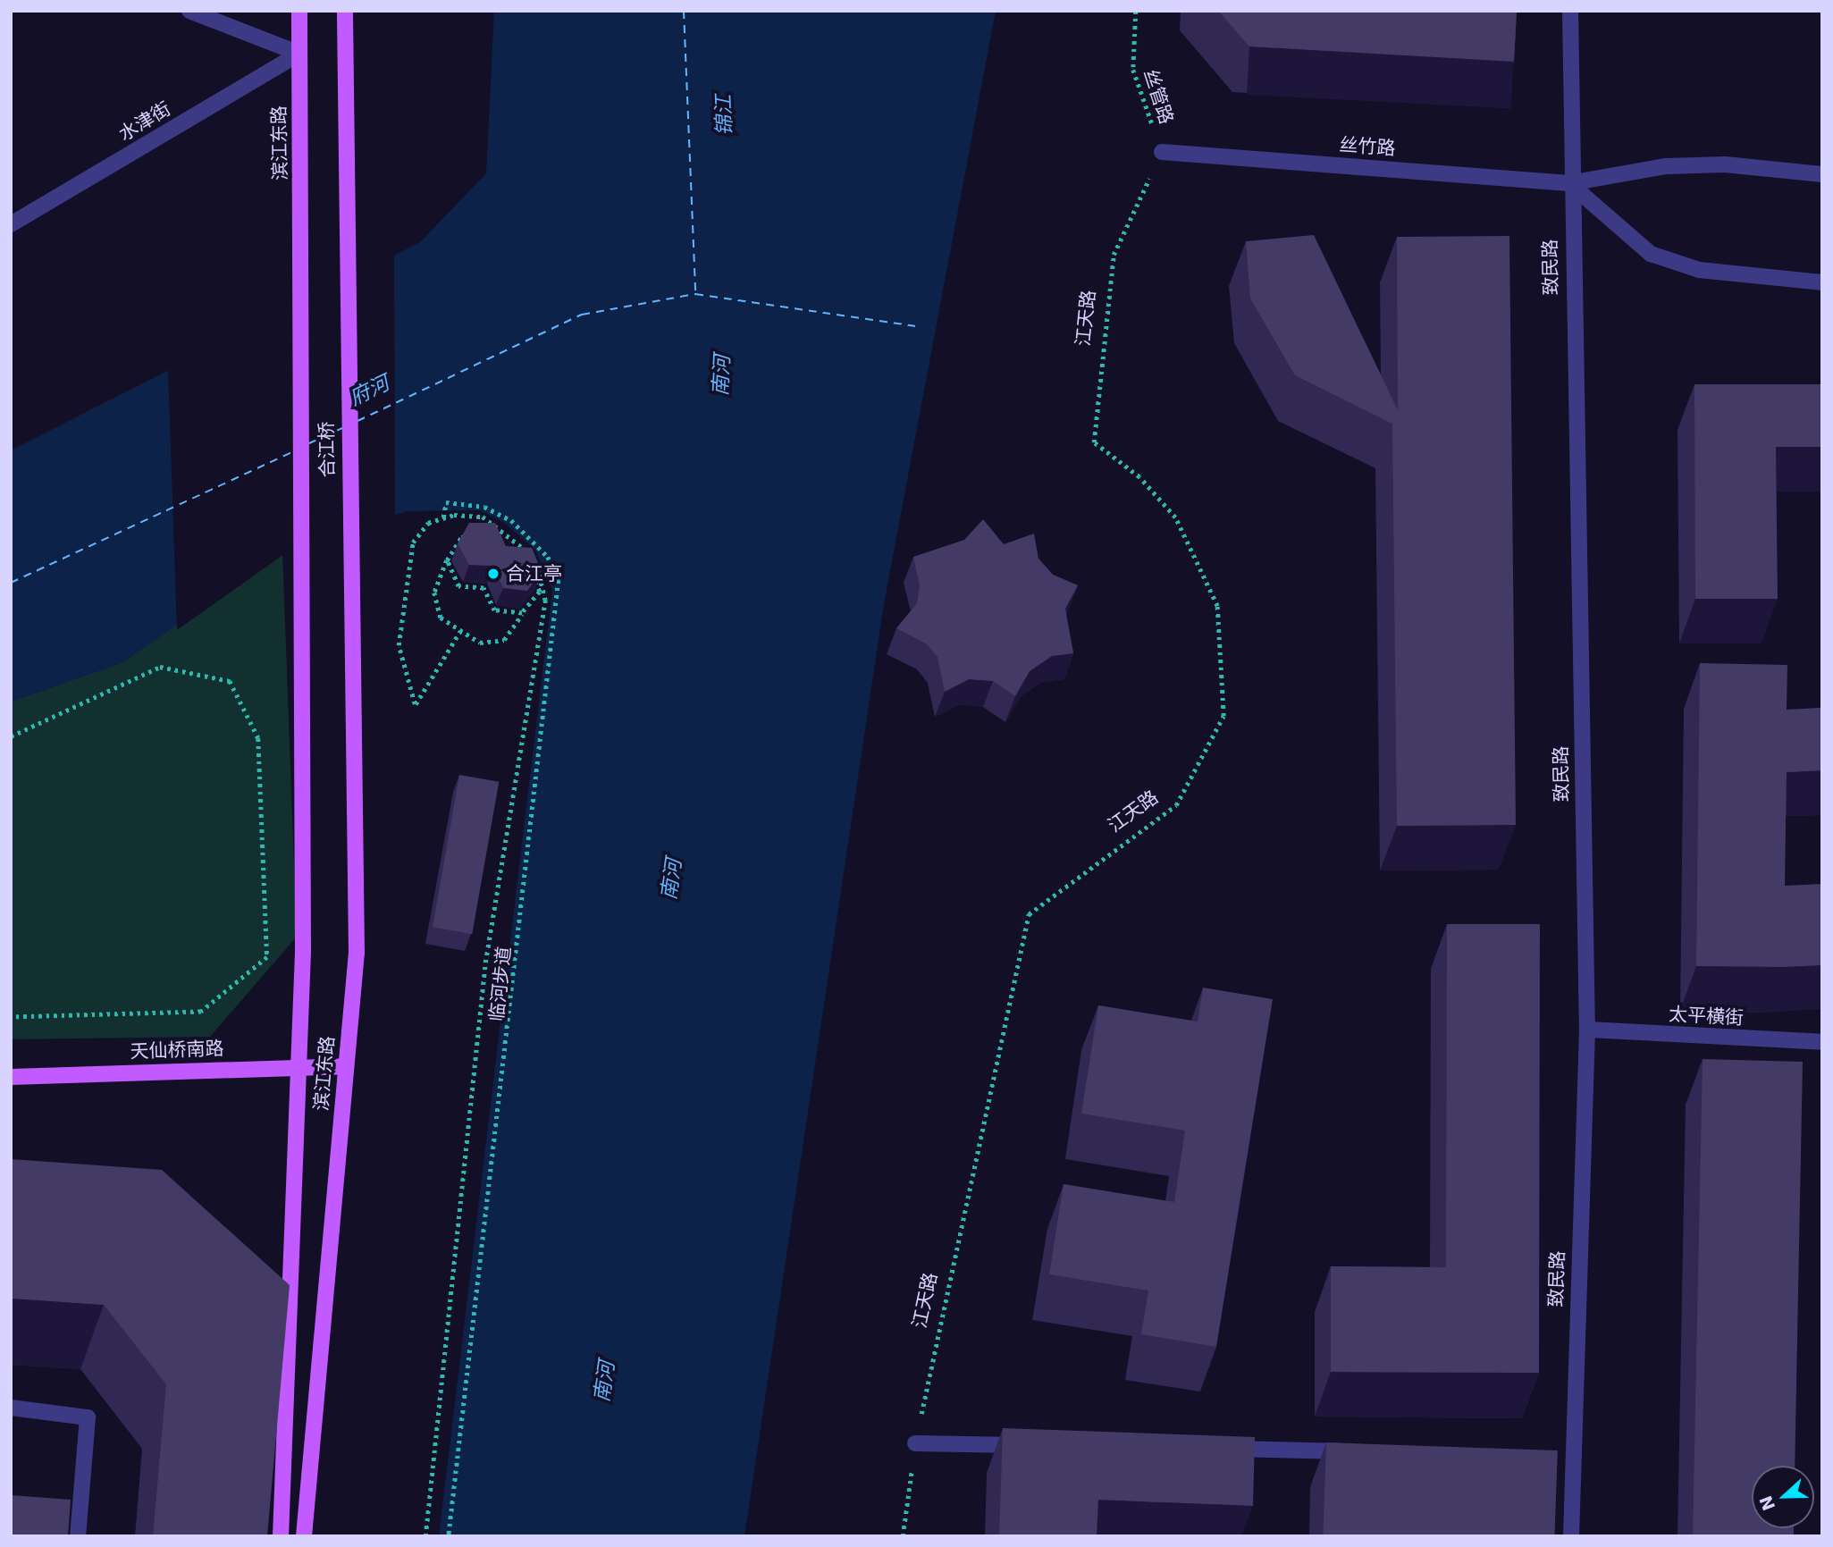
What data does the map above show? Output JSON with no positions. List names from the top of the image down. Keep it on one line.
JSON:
{"streets":{"main road":["滨江东路","合江桥","天仙桥南路"],"street":["水津街","丝竹路","致民路","太平横街"],"path":["丝管路","江天路","临河步道"]},"crossings":[["丝管路","丝竹路"],["丝管路","江天路"],["水津街","滨江东路"],["滨江东路","合江桥"],["滨江东路","天仙桥南路"],["丝竹路","致民路"],["丝竹路","江天路"],["致民路","太平横街"]],"water":["锦江","南河","府河"],"places":["合江亭"],"north":"left"}
